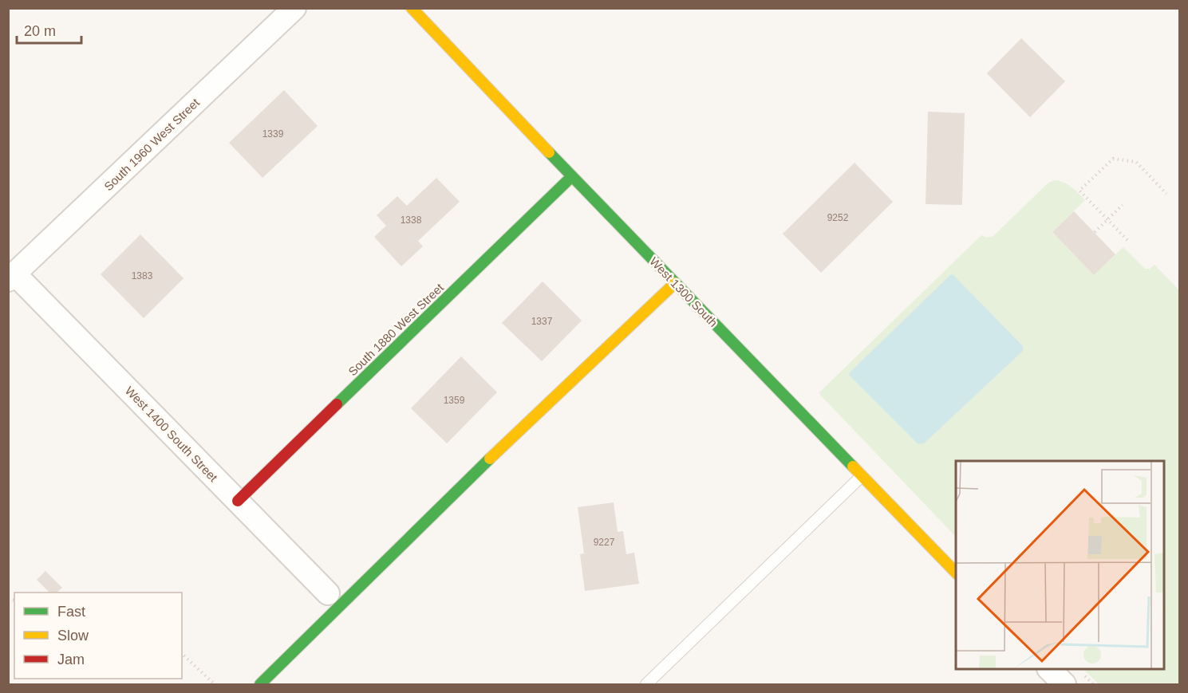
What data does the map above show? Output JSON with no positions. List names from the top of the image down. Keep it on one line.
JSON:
{"streets":{"street":["South 1960 West Street","West 1300 South","South 1880 West Street","West 1400 South Street"]},"crossings":[["South 1960 West Street","West 1400 South Street"],["West 1300 South","South 1880 West Street"],["South 1880 West Street","West 1400 South Street"]],"house_numbers":["1339","9252","1338","1383","1337","1359","9227"],"legend":["Fast","Slow","Jam"],"scale_bar":"20 m"}
